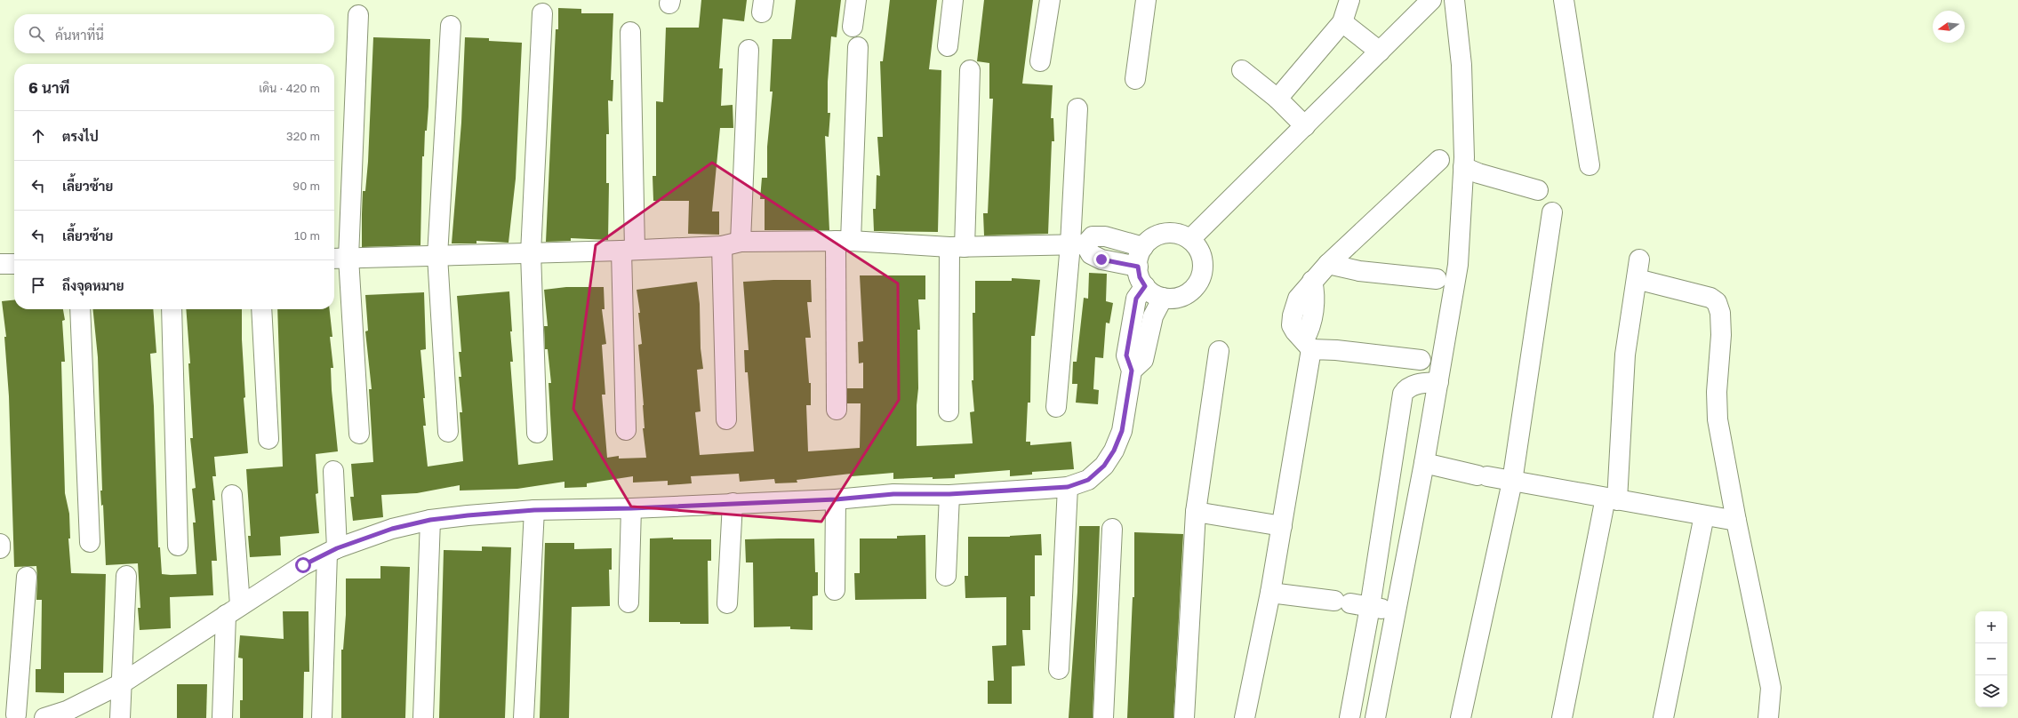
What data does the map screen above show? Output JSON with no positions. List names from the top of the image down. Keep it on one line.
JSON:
{"north":"left","page":{"search":"ค้นหาที่นี่","heading":["6 นาที","เดิน · 420 m"],"list":[["ตรงไป","320 m"],["เลี้ยวซ้าย","90 m"],["เลี้ยวซ้าย","10 m"],"ถึงจุดหมาย"],"map_buttons":["+","−"]}}
